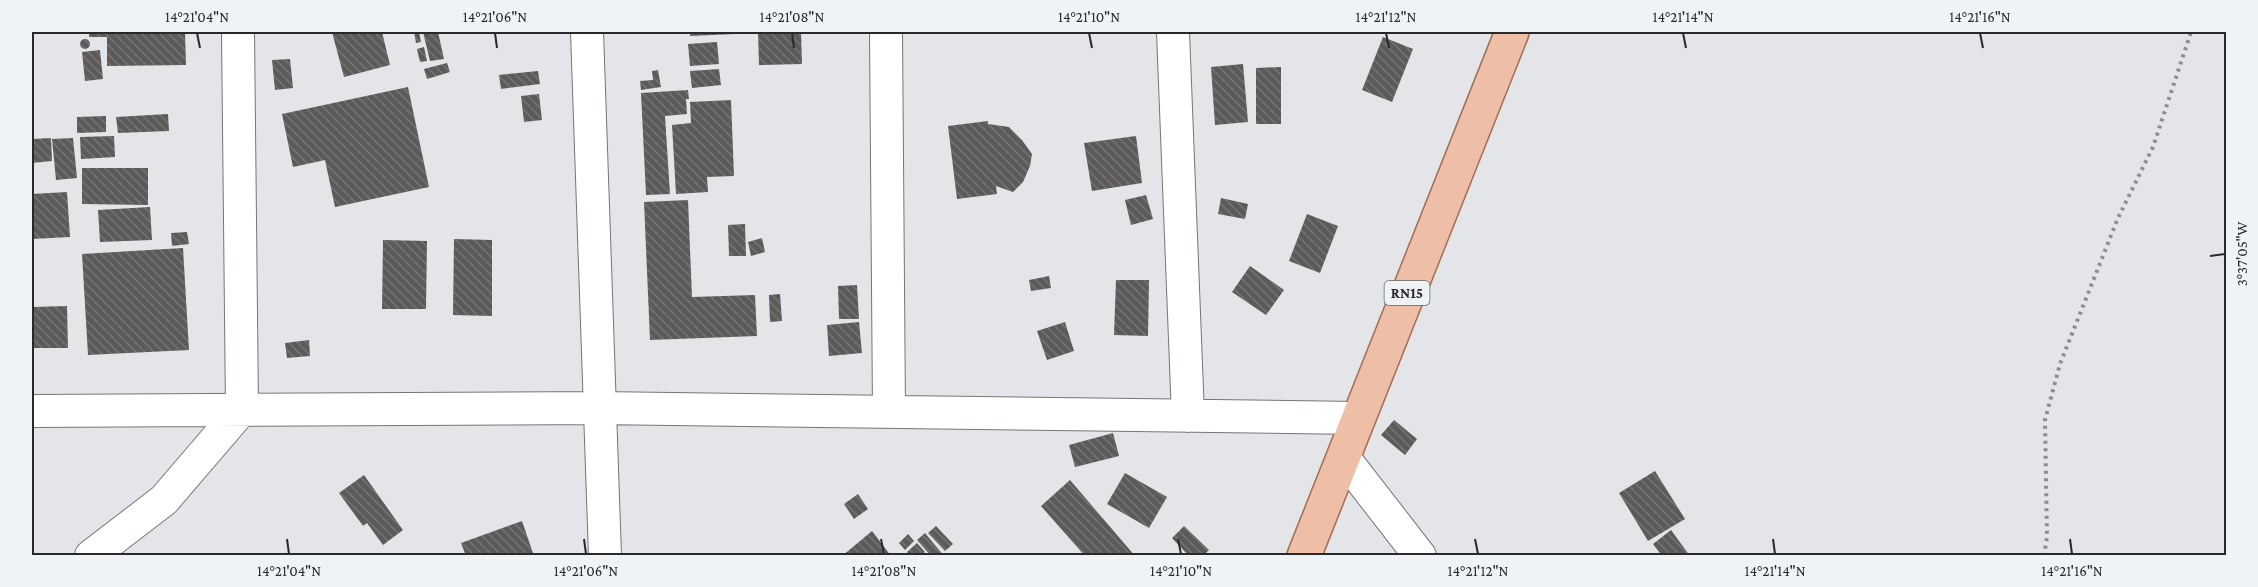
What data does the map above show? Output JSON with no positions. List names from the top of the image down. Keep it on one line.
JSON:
{"streets":{"main road":["RN15"]},"coordinates":["14°21'04\"N","14°21'06\"N","14°21'08\"N","14°21'10\"N","14°21'12\"N","14°21'14\"N","14°21'16\"N","3°37'05\"W"]}
